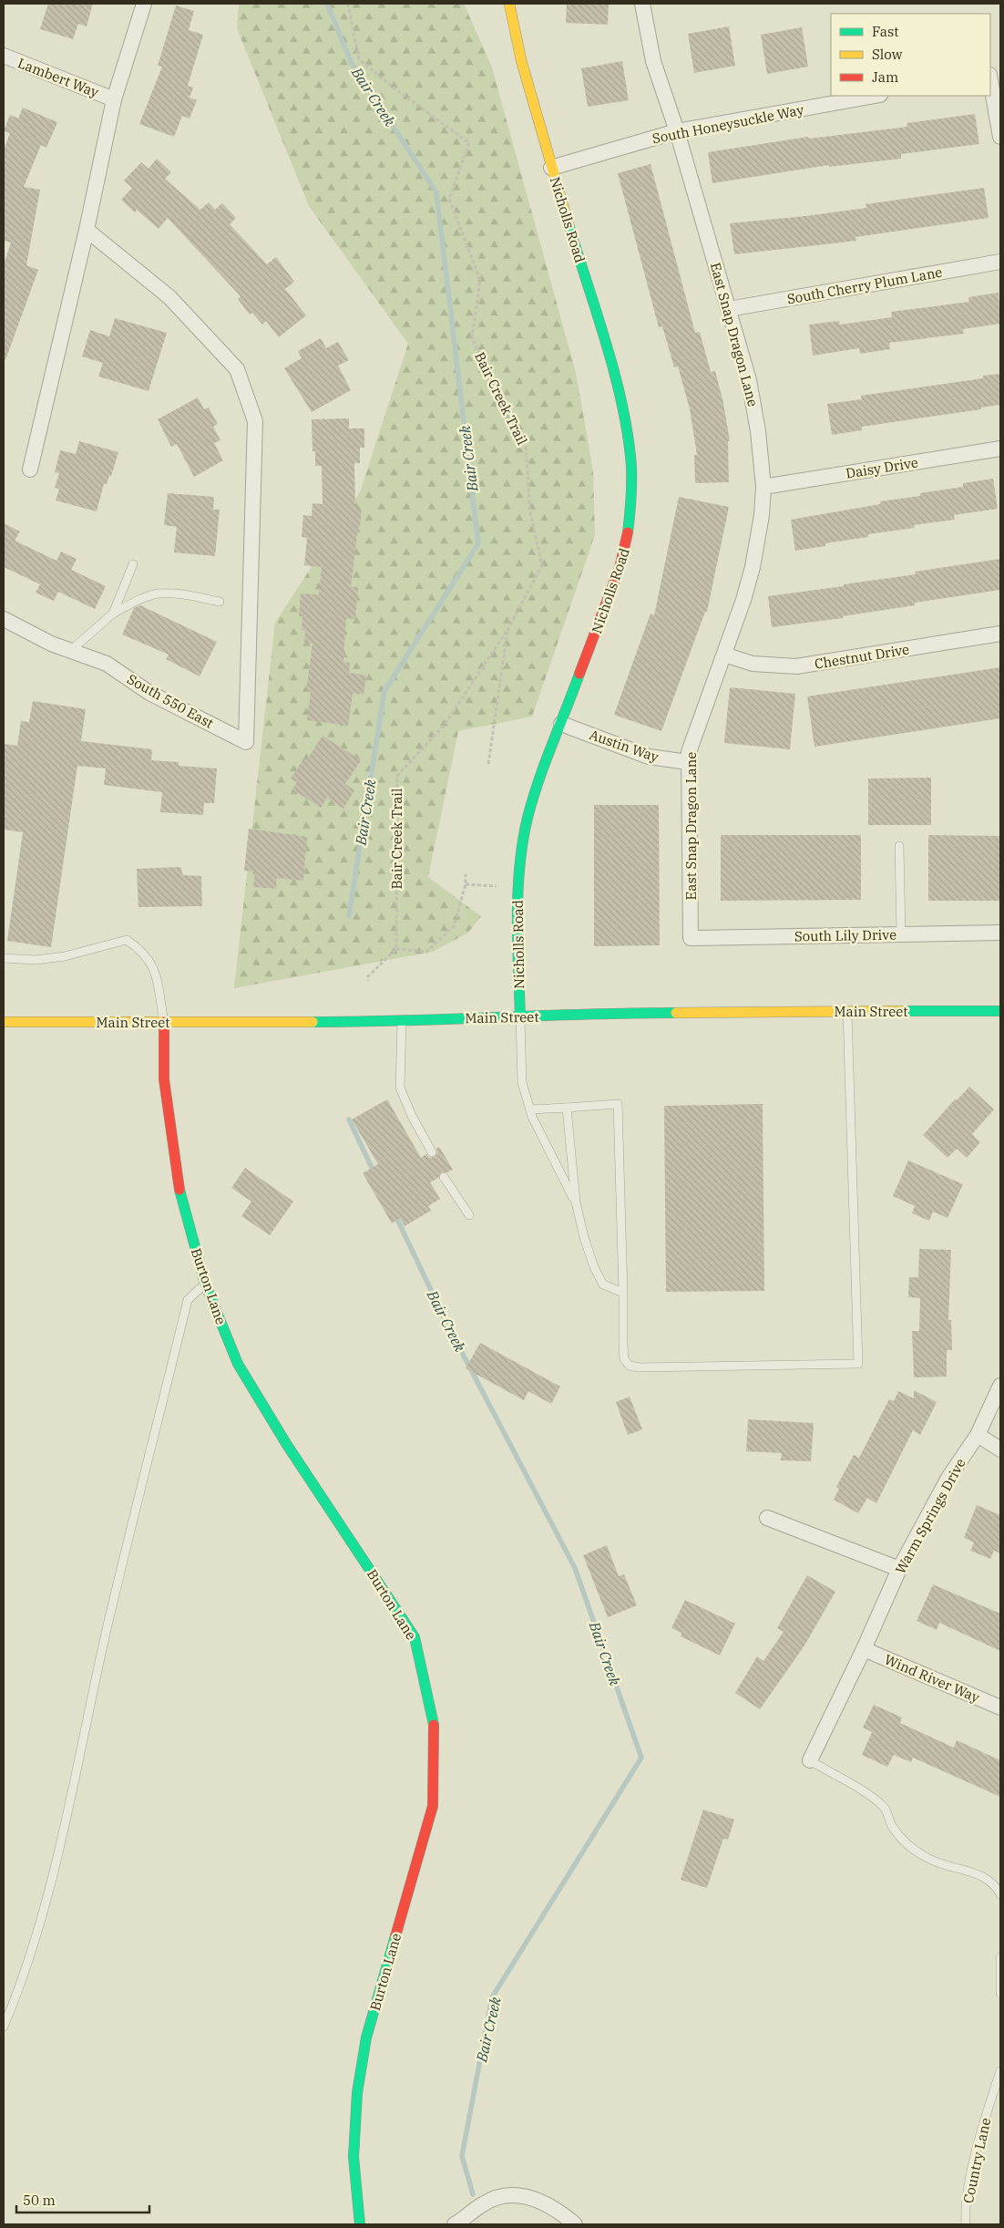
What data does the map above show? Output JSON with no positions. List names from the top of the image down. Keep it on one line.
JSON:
{"streets":{"street":["Lambert Way","South Honeysuckle Way","Nicholls Road","South Cherry Plum Lane","East Snap Dragon Lane","Daisy Drive","Chestnut Drive","South 550 East","Austin Way","South Lily Drive","Main Street","Burton Lane","Warm Springs Drive","Wind River Way"],"lane":["Country Lane"],"path":["Bair Creek Trail"]},"crossings":[["South Honeysuckle Way","Nicholls Road"],["South Honeysuckle Way","East Snap Dragon Lane"],["Nicholls Road","Austin Way"],["Nicholls Road","Main Street"],["South Cherry Plum Lane","East Snap Dragon Lane"],["East Snap Dragon Lane","Daisy Drive"],["East Snap Dragon Lane","Chestnut Drive"],["East Snap Dragon Lane","Austin Way"],["East Snap Dragon Lane","South Lily Drive"],["Main Street","Burton Lane"],["Warm Springs Drive","Wind River Way"]],"water":["Bair Creek"],"legend":["Fast","Slow","Jam"],"scale_bar":"50 m"}
